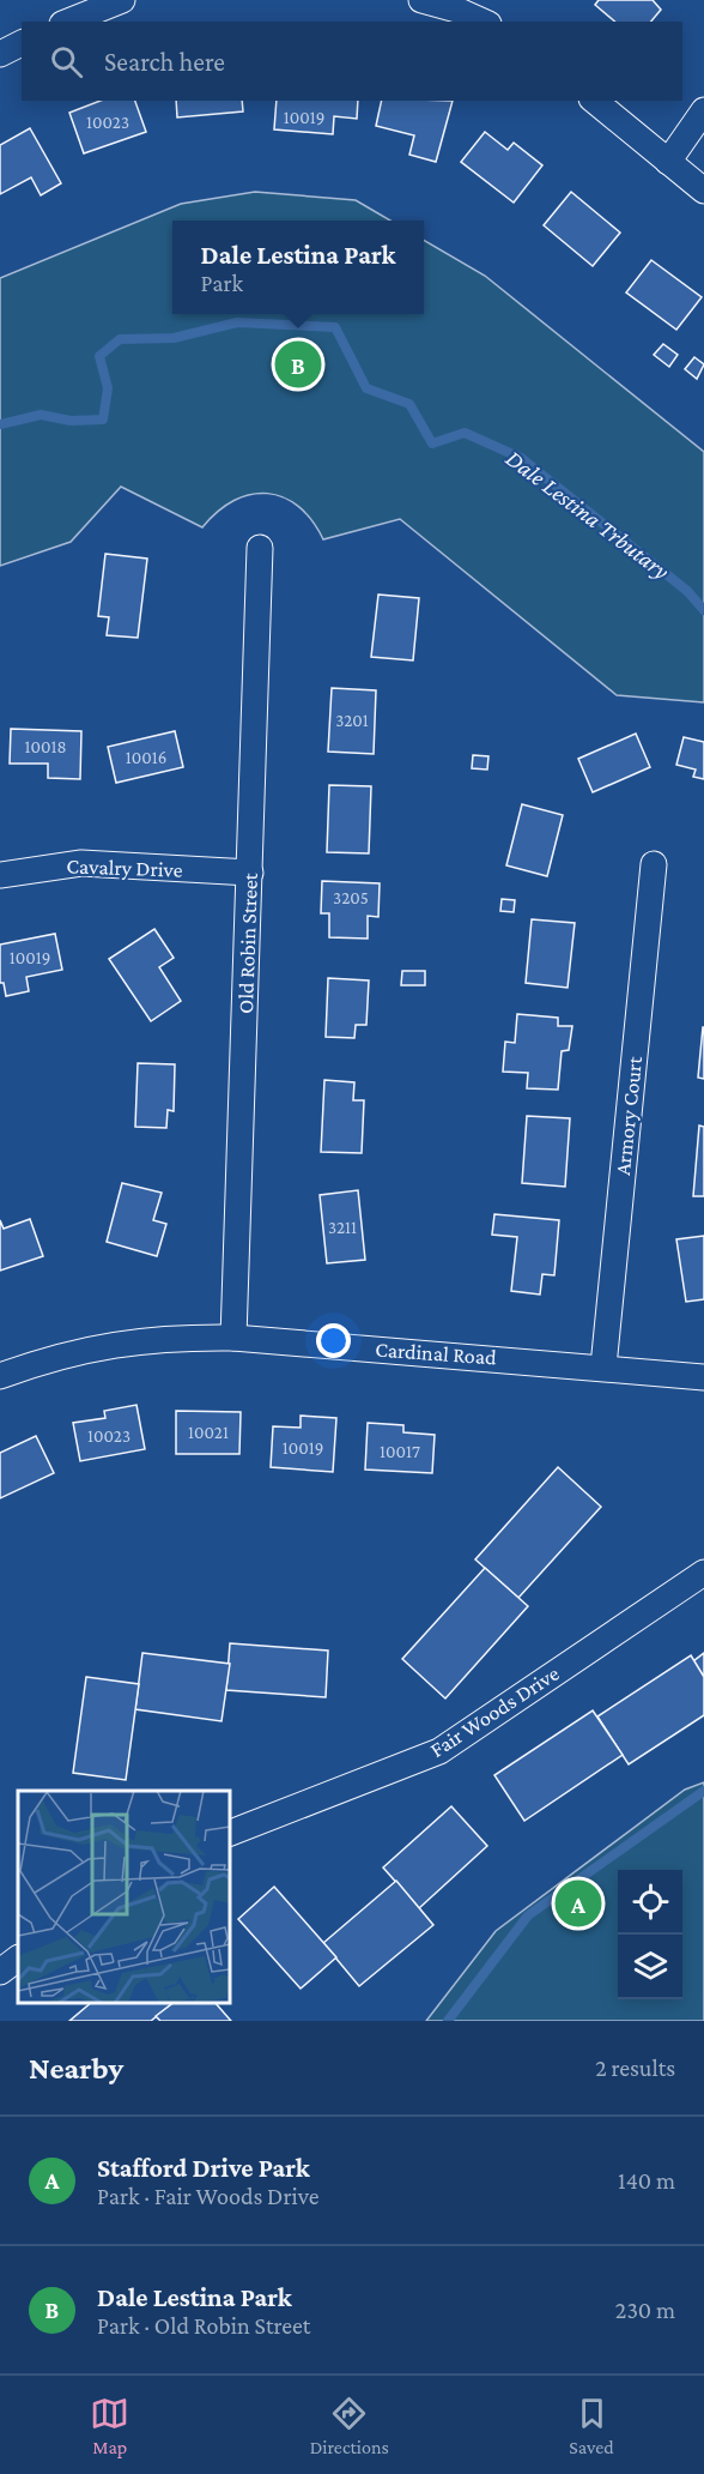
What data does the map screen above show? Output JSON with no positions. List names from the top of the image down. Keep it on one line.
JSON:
{"streets":{"street":["Cavalry Drive","Old Robin Street","Armory Court","Cardinal Road","Fair Woods Drive"]},"crossings":[["Cavalry Drive","Old Robin Street"],["Old Robin Street","Cardinal Road"],["Armory Court","Cardinal Road"]],"water":["Dale Lestina Trbutary"],"house_numbers":["10019","10023","3201","10018","10016","3205","10019","3211","10021","10023","10019","10017"],"page":{"search":"Search here","popup":["Dale Lestina Park","Park"],"pins":["B","A"],"heading":["Nearby","2 results"],"list":[{"mark":"A","name":"Stafford Drive Park","note":"Park · Fair Woods Drive","value":"140 m"},{"mark":"B","name":"Dale Lestina Park","note":"Park · Old Robin Street","value":"230 m"}],"nav":["Map","Directions","Saved"]}}
